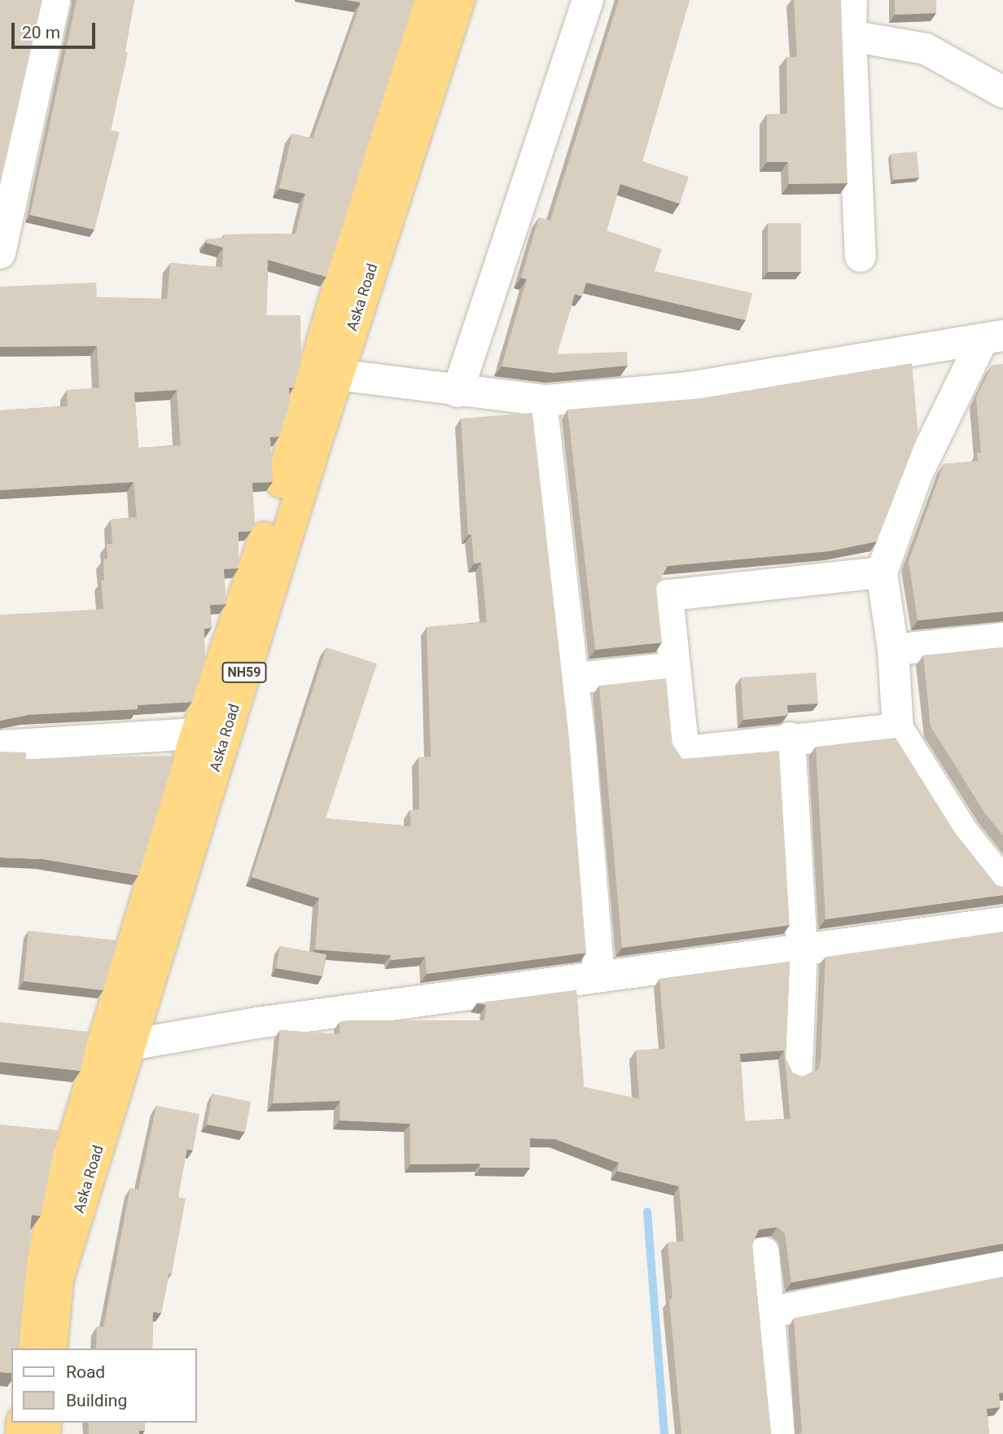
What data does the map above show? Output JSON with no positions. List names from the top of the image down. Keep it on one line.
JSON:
{"streets":{"highway":["Aska Road","NH59"]},"crossings":[["Aska Road","NH59"]],"legend":["Road","Building"],"scale_bar":"20 m"}
